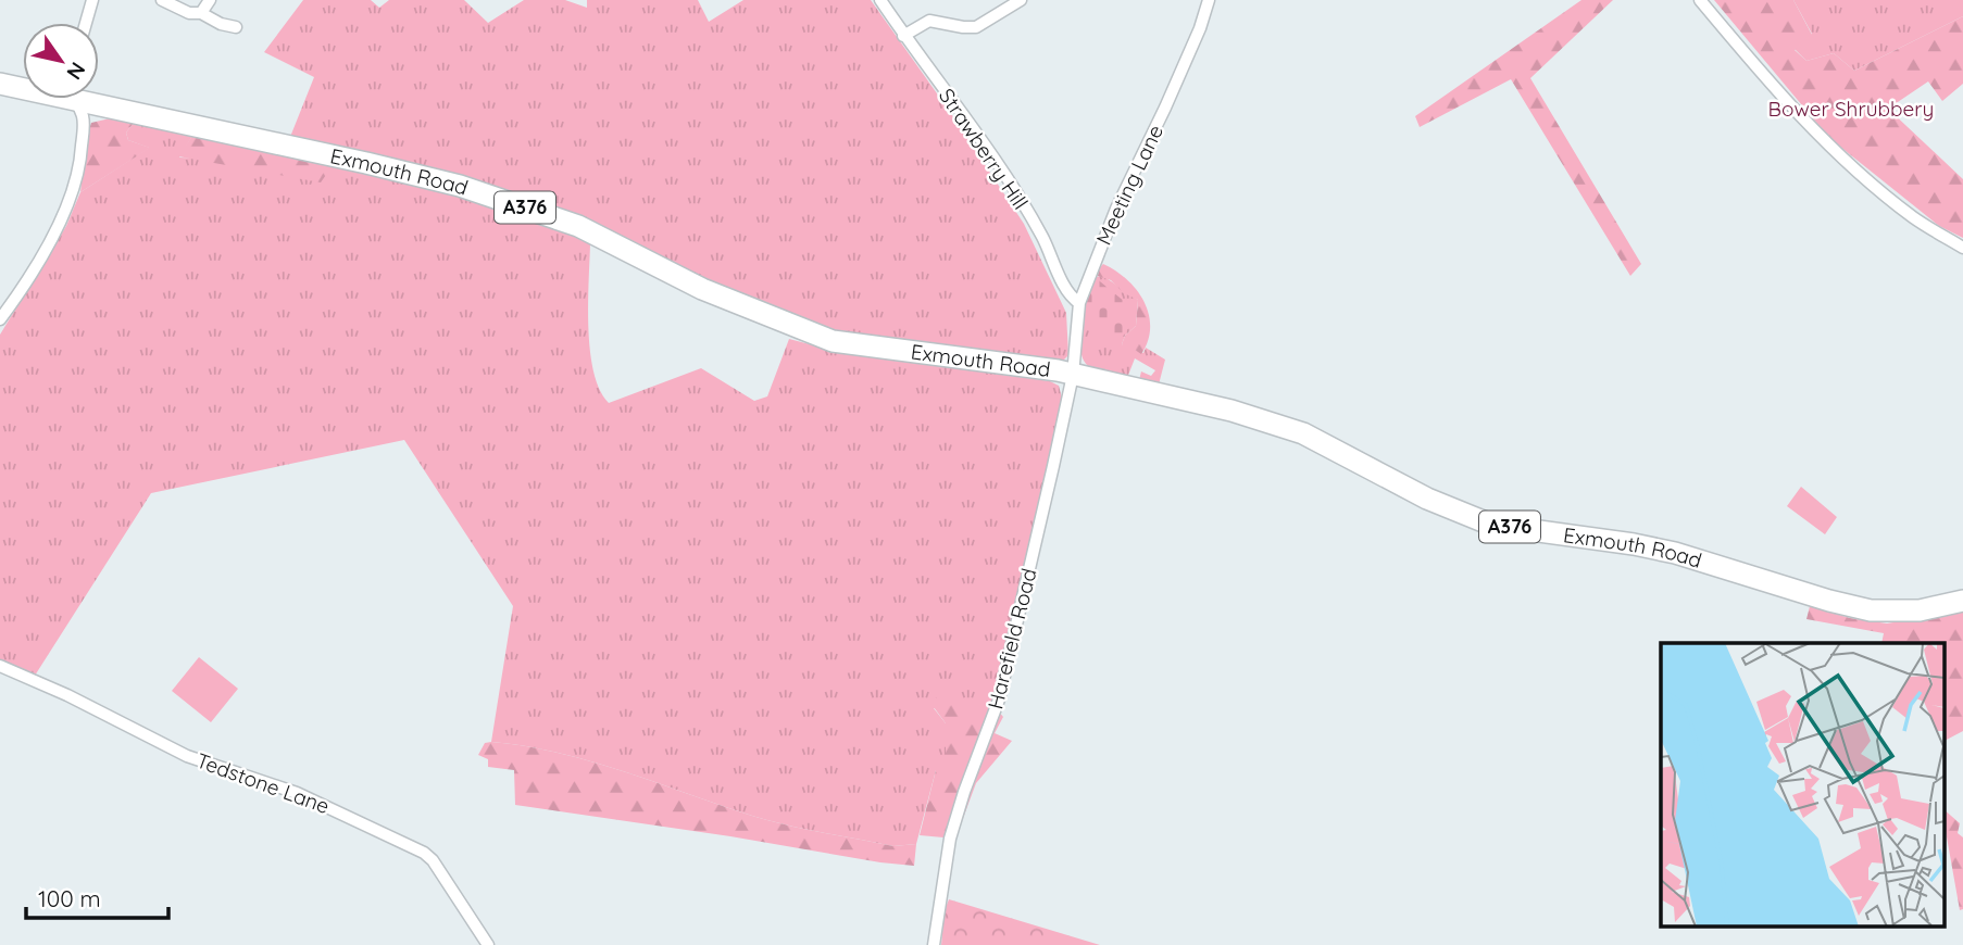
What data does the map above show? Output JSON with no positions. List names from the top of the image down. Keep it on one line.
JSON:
{"streets":{"highway":["Exmouth Road","A376"],"street":["Strawberry Hill","Meeting Lane","Harefield Road","Tedstone Lane"]},"crossings":[["Strawberry Hill","Meeting Lane"],["Exmouth Road","Meeting Lane"],["Exmouth Road","Harefield Road"],["Meeting Lane","Harefield Road"]],"parks":["Bower Shrubbery"],"scale_bar":"100 m","north":"bottom right"}
